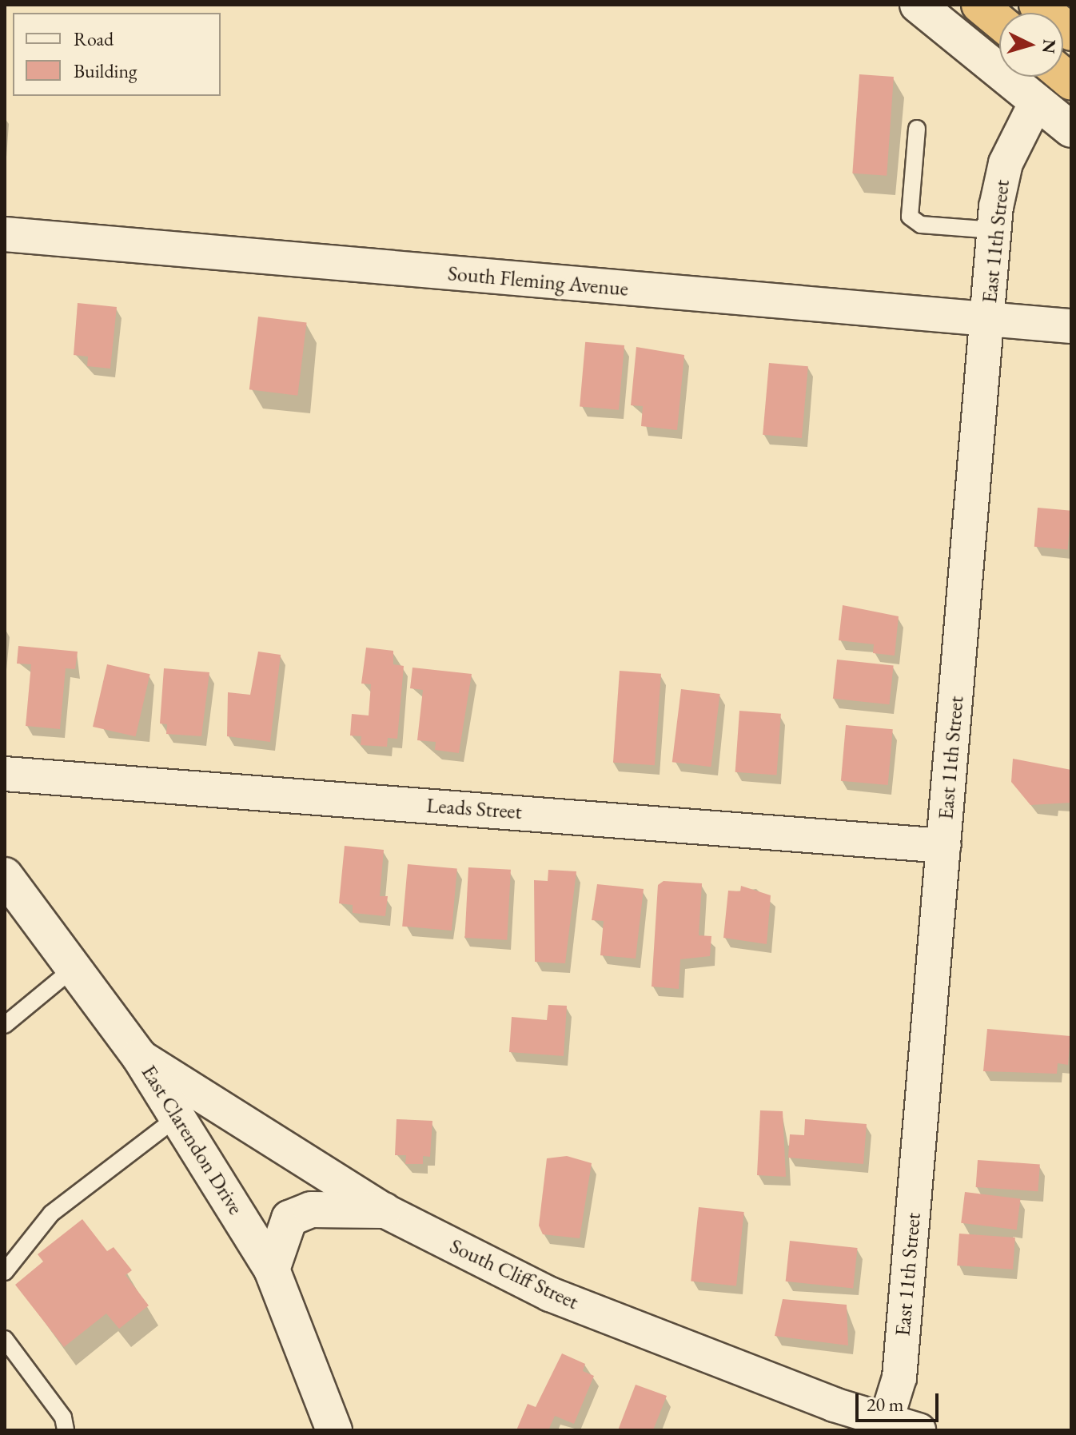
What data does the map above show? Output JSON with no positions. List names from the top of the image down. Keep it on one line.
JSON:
{"streets":{"street":["East 11th Street","South Fleming Avenue","Leads Street","East Clarendon Drive","South Cliff Street"]},"crossings":[["East 11th Street","South Fleming Avenue"],["East 11th Street","Leads Street"],["East 11th Street","South Cliff Street"],["East Clarendon Drive","South Cliff Street"]],"legend":["Road","Building"],"scale_bar":"20 m","north":"right"}
